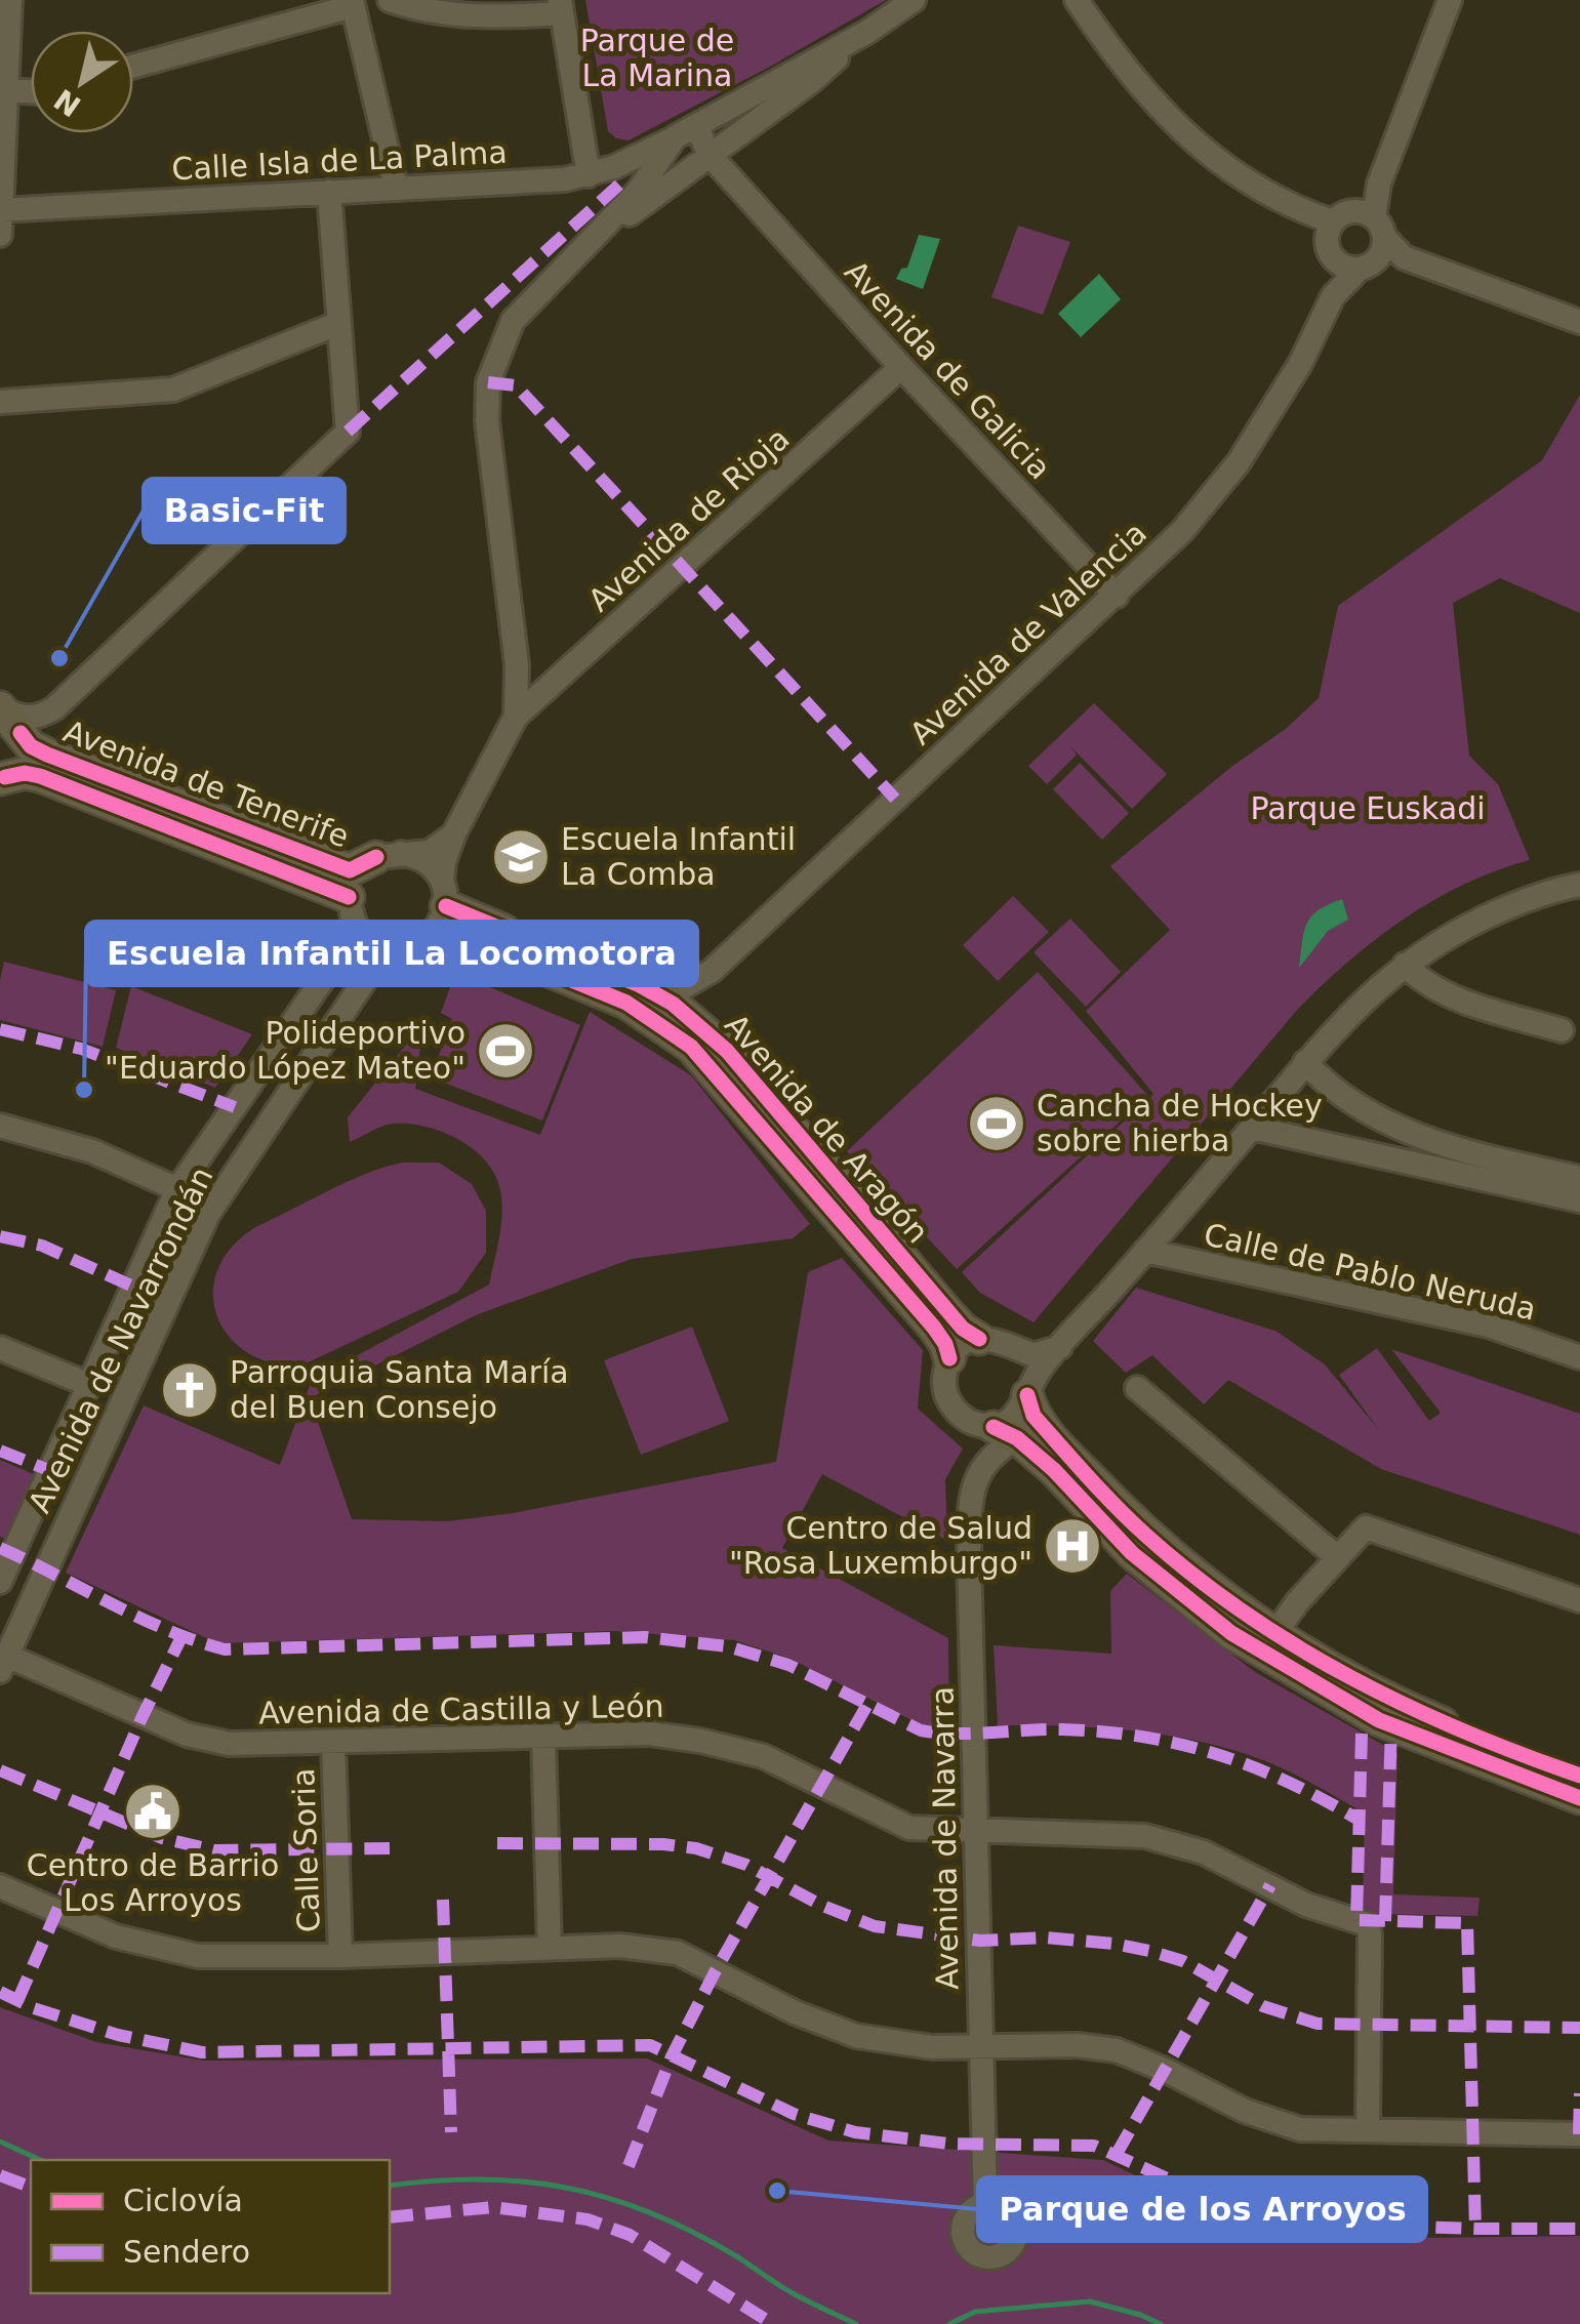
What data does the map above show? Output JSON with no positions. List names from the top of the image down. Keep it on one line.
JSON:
{"streets":{"main road":["Avenida de Tenerife","Avenida de Aragón"],"street":["Calle Isla de La Palma","Avenida de Galicia","Avenida de Rioja","Avenida de Valencia","Calle de Pablo Neruda","Avenida de Navarrondán","Avenida de Castilla y León","Avenida de Navarra","Calle Soria"]},"crossings":[["Calle Isla de La Palma","Avenida de Galicia"],["Avenida de Galicia","Avenida de Rioja"],["Avenida de Galicia","Avenida de Valencia"],["Avenida de Tenerife","Avenida de Aragón"],["Avenida de Tenerife","Avenida de Navarrondán"],["Avenida de Aragón","Avenida de Navarrondán"],["Avenida de Navarrondán","Avenida de Castilla y León"],["Avenida de Castilla y León","Avenida de Navarra"],["Avenida de Castilla y León","Calle Soria"]],"parks":["Parque de La Marina","Parque Euskadi"],"places":{"other":["Basic-Fit","Escuela Infantil La Locomotora","Parque de los Arroyos"],"school or university":["Escuela Infantil La Comba"],"sports":["Polideportivo \"Eduardo López Mateo\"","Cancha de Hockey sobre hierba"],"church":["Parroquia Santa María del Buen Consejo"],"hospital":["Centro de Salud \"Rosa Luxemburgo\""],"public building":["Centro de Barrio Los Arroyos"]},"legend":["Ciclovía","Sendero"],"north":"bottom left"}
